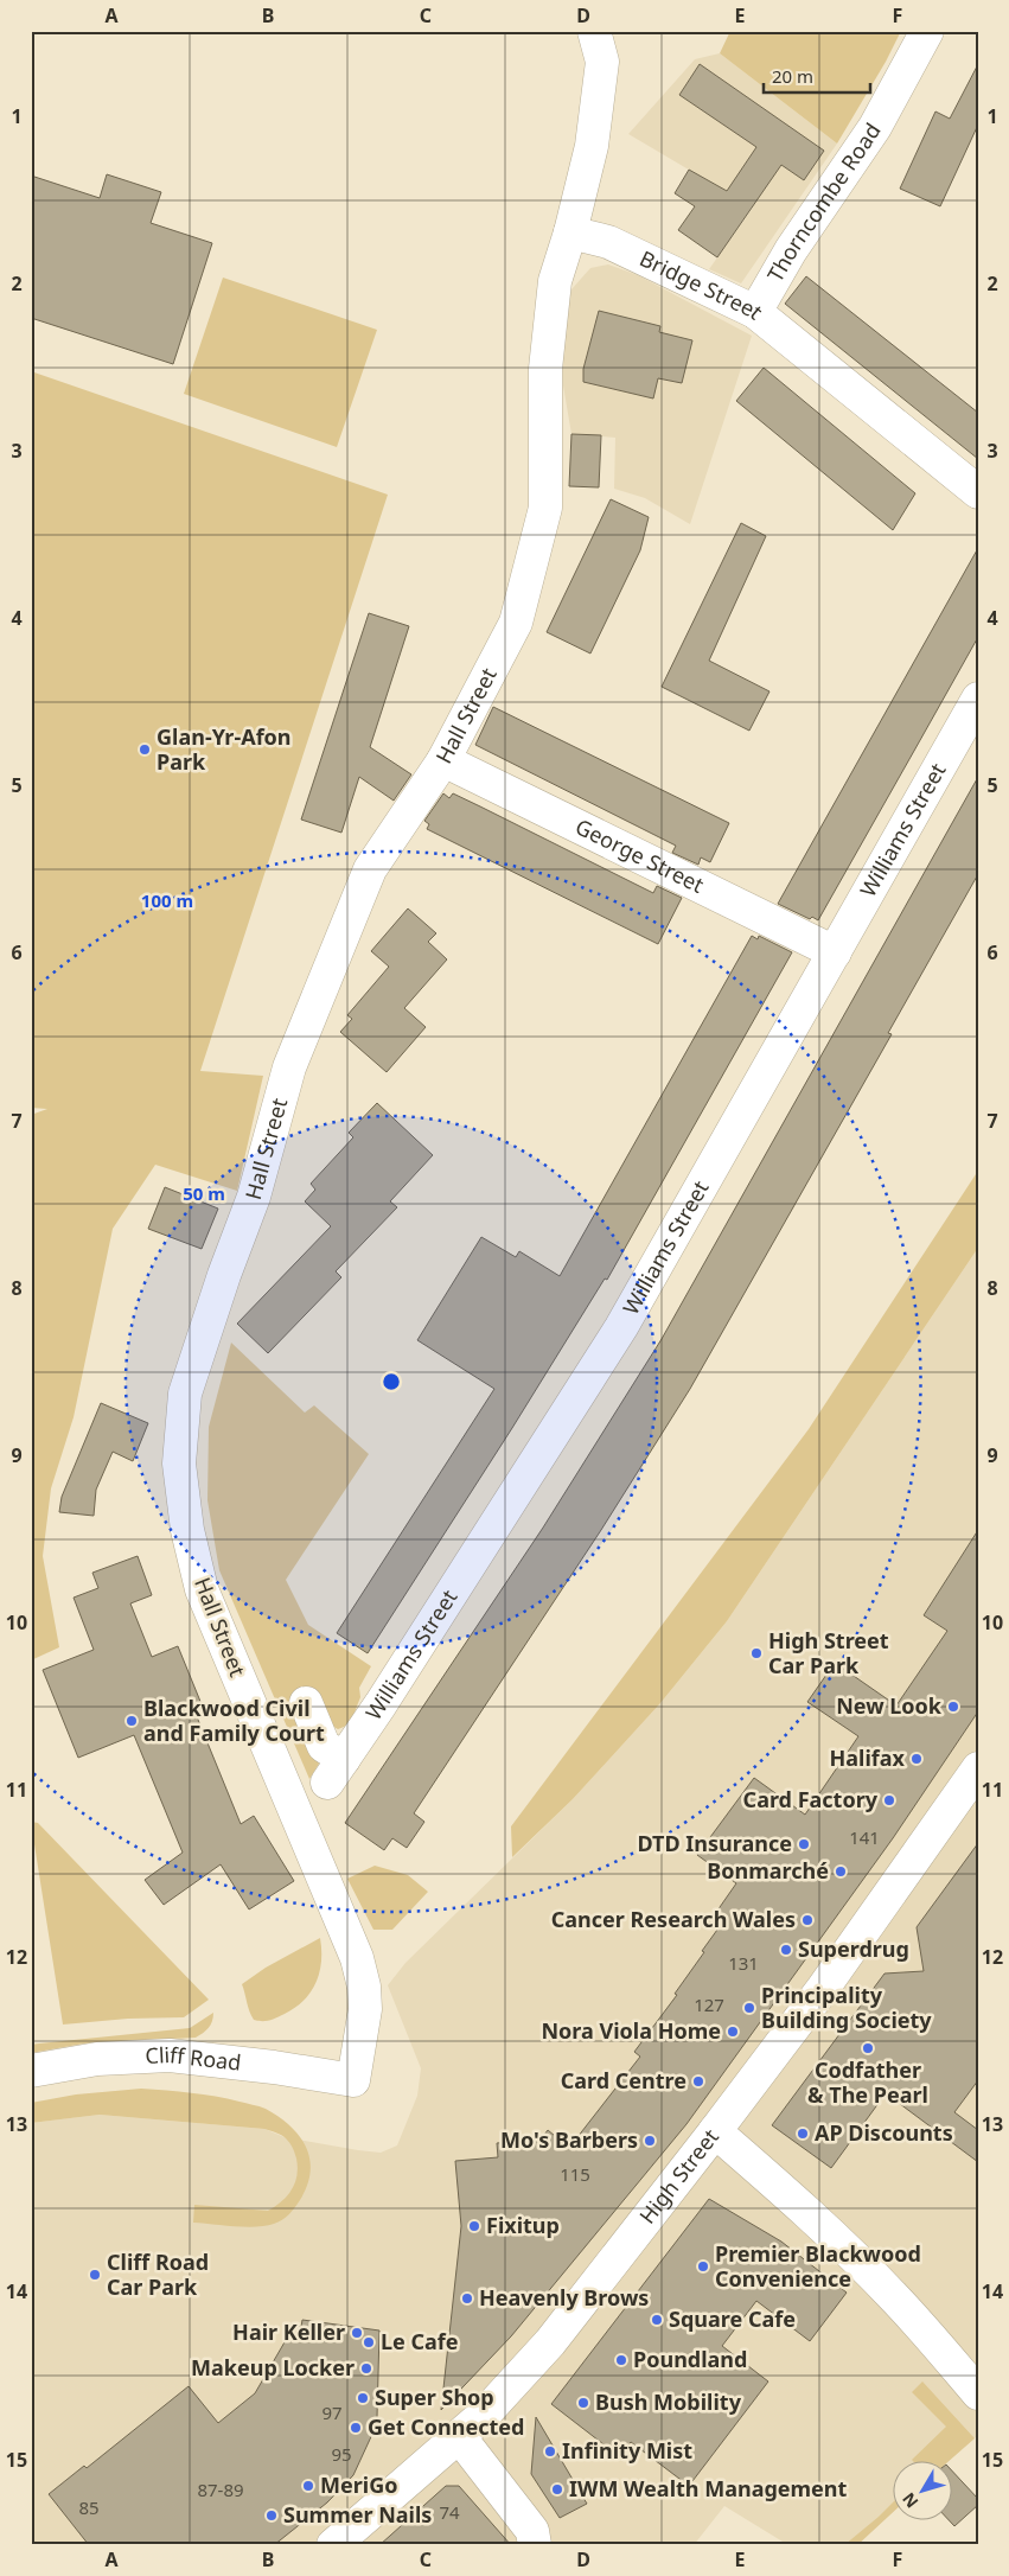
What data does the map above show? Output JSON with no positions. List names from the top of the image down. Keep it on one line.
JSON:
{"streets":{"street":["Thorncombe Road","Bridge Street","Hall Street","Williams Street","George Street","Cliff Road","High Street"]},"crossings":[["Thorncombe Road","Bridge Street"],["Bridge Street","Hall Street"],["Hall Street","George Street"],["Hall Street","Cliff Road"],["Williams Street","George Street"]],"places":["Glan-Yr-Afon Park","High Street Car Park","New Look","Blackwood Civil and Family Court","Halifax","Card Factory","DTD Insurance","Bonmarché","Cancer Research Wales","Superdrug","Principality Building Society","Nora Viola Home","Codfather & The Pearl","Card Centre","AP Discounts","Mo's Barbers","Fixitup","Premier Blackwood Convenience","Cliff Road Car Park","Heavenly Brows","Square Cafe","Hair Keller","Le Cafe","Poundland","Makeup Locker","Super Shop","Bush Mobility","Get Connected","Infinity Mist","MeriGo","IWM Wealth Management","Summer Nails"],"house_numbers":["141","131","127","115","97","95","87-89","85","74"],"scale_bar":"20 m","north":"bottom left","grid":{"columns":["A","B","C","D","E","F"],"rows":["1","2","3","4","5","6","7","8","9","10","11","12","13","14","15"]},"rings":["100 m","50 m"]}
